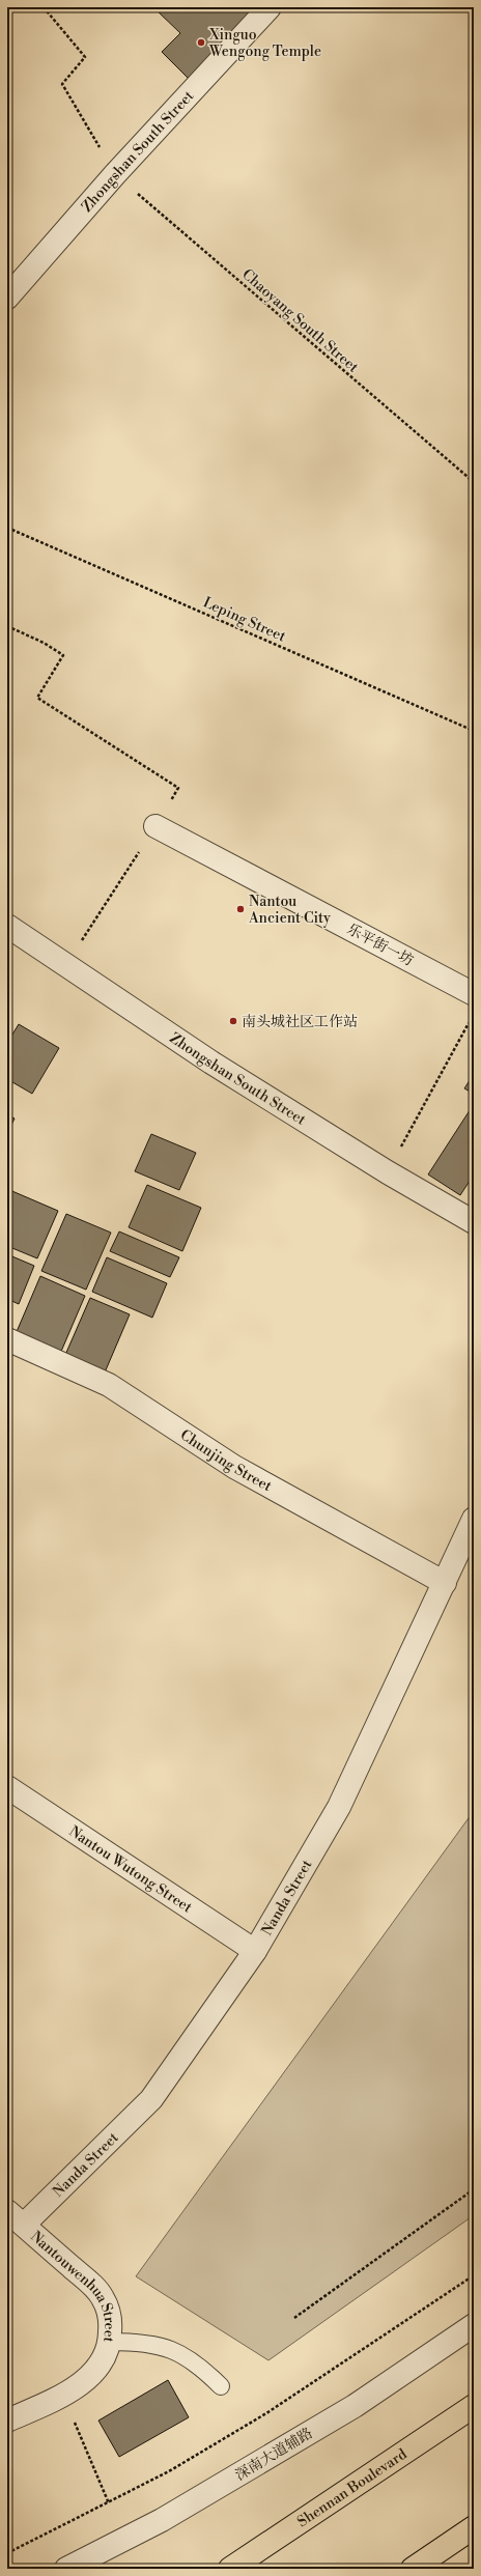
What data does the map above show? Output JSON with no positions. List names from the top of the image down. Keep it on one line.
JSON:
{"streets":{"main road":["Shennan Boulevard"],"street":["Zhongshan South Street","乐平街一坊","Chunjing Street","Nantou Wutong Street","Nanda Street","Nantouwenhua Street","深南大道辅路"],"path":["Chaoyang South Street","Leping Street"]},"crossings":[["Zhongshan South Street","Chaoyang South Street"],["Chunjing Street","Nanda Street"],["Nantou Wutong Street","Nanda Street"],["Nanda Street","Nantouwenhua Street"]],"places":["Xinguo Wengong Temple","Nantou Ancient City","南头城社区工作站"]}
